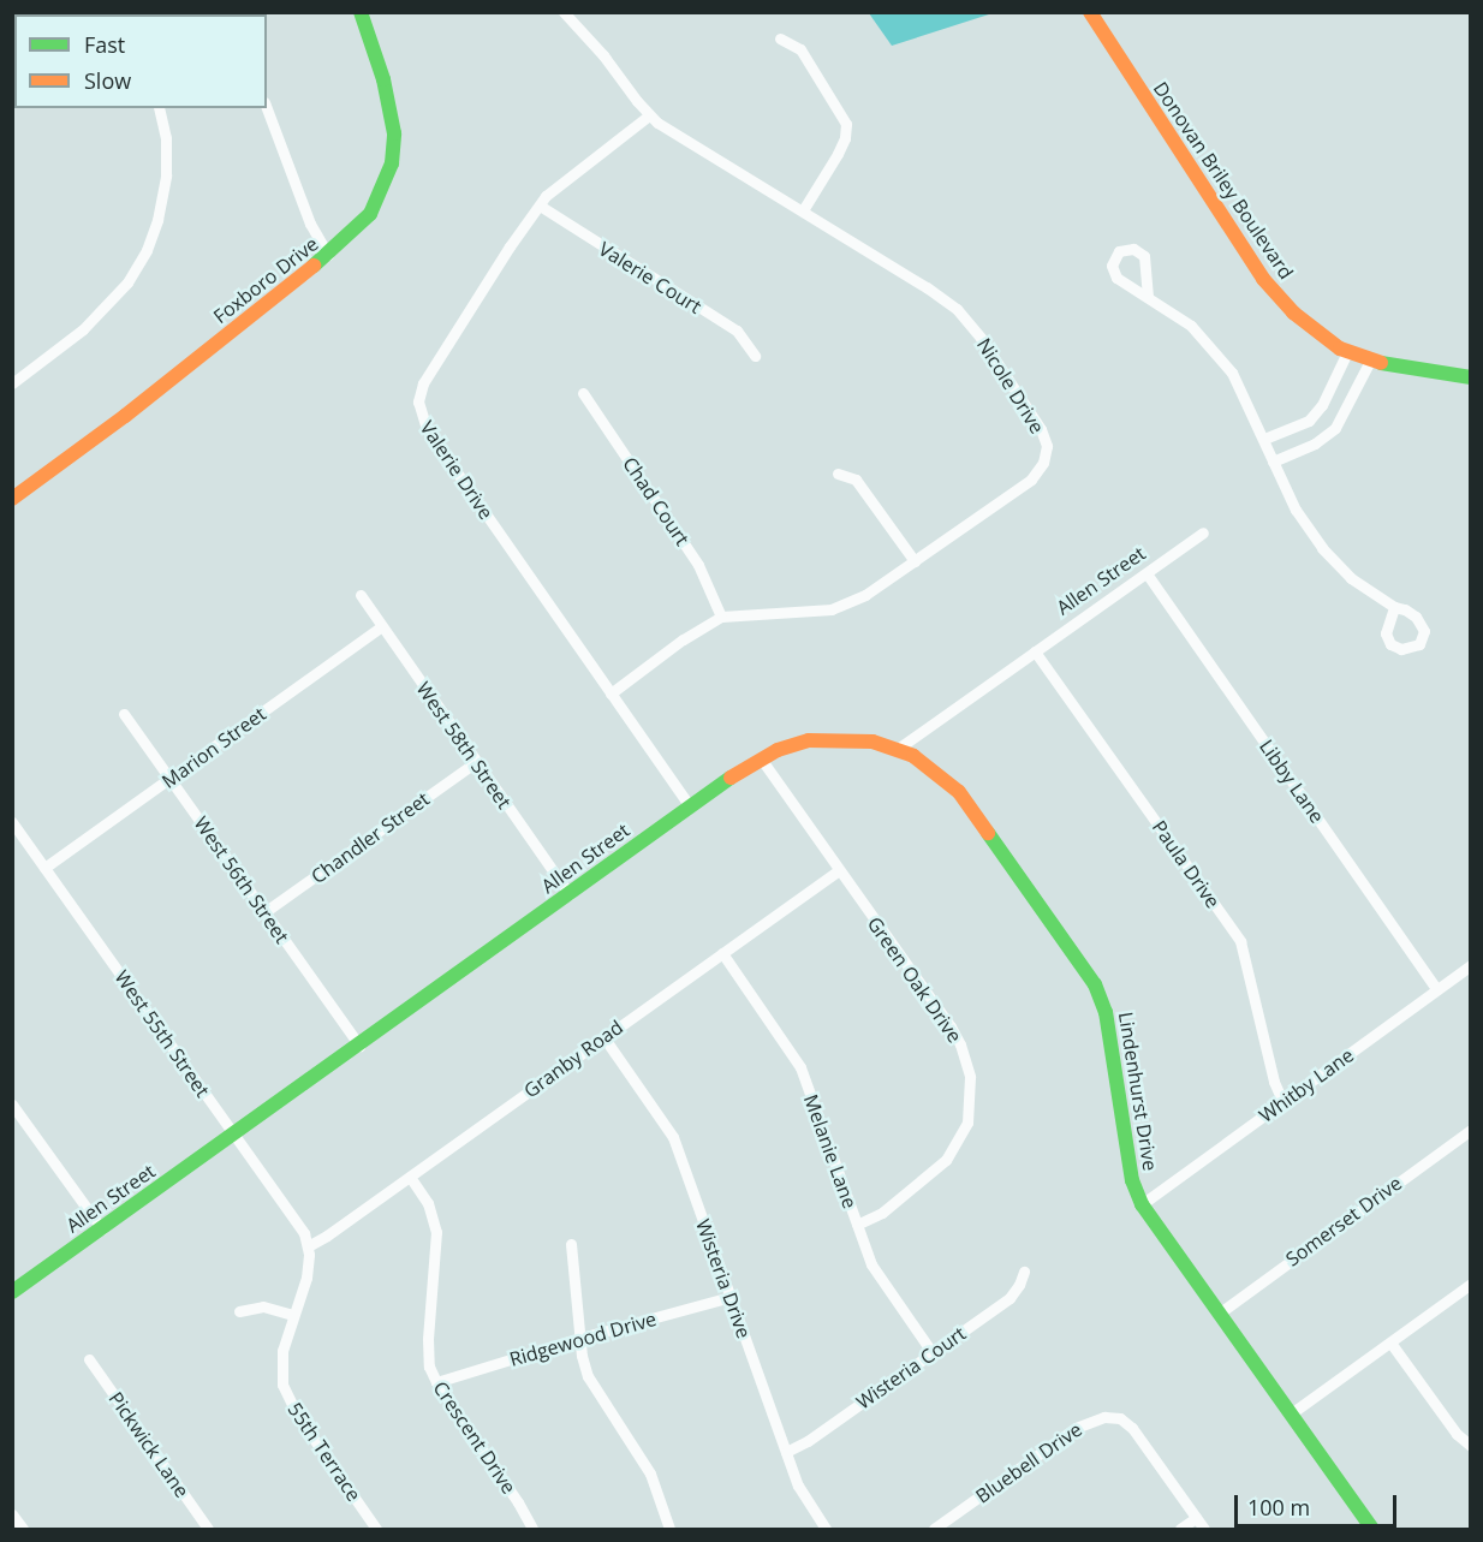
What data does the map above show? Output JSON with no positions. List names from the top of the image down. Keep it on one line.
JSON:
{"streets":{"street":["Donovan Briley Boulevard","Valerie Court","Foxboro Drive","Nicole Drive","Valerie Drive","Chad Court","Allen Street","West 58th Street","Marion Street","Libby Lane","Chandler Street","Paula Drive","West 56th Street","Green Oak Drive","West 55th Street","Granby Road","Whitby Lane","Lindenhurst Drive","Melanie Lane","Somerset Drive","Wisteria Drive","Ridgewood Drive","Wisteria Court","Crescent Drive","Pickwick Lane","55th Terrace","Bluebell Drive"]},"crossings":[["Valerie Court","Valerie Drive"],["Nicole Drive","Valerie Drive"],["Nicole Drive","Chad Court"],["Valerie Drive","Allen Street"],["Allen Street","West 58th Street"],["Allen Street","Libby Lane"],["Allen Street","Paula Drive"],["Allen Street","West 56th Street"],["Allen Street","Green Oak Drive"],["Allen Street","West 55th Street"],["Allen Street","Lindenhurst Drive"],["West 58th Street","Marion Street"],["West 58th Street","Chandler Street"],["Marion Street","West 56th Street"],["Marion Street","West 55th Street"],["Libby Lane","Whitby Lane"],["Chandler Street","West 56th Street"],["Paula Drive","Whitby Lane"],["Green Oak Drive","Granby Road"],["Green Oak Drive","Melanie Lane"],["West 55th Street","Granby Road"],["West 55th Street","55th Terrace"],["Granby Road","Melanie Lane"],["Granby Road","Wisteria Drive"],["Granby Road","Crescent Drive"],["Granby Road","55th Terrace"],["Whitby Lane","Lindenhurst Drive"],["Lindenhurst Drive","Somerset Drive"],["Melanie Lane","Wisteria Court"],["Wisteria Drive","Ridgewood Drive"],["Wisteria Drive","Wisteria Court"],["Ridgewood Drive","Crescent Drive"]],"legend":["Fast","Slow"],"scale_bar":"100 m"}
